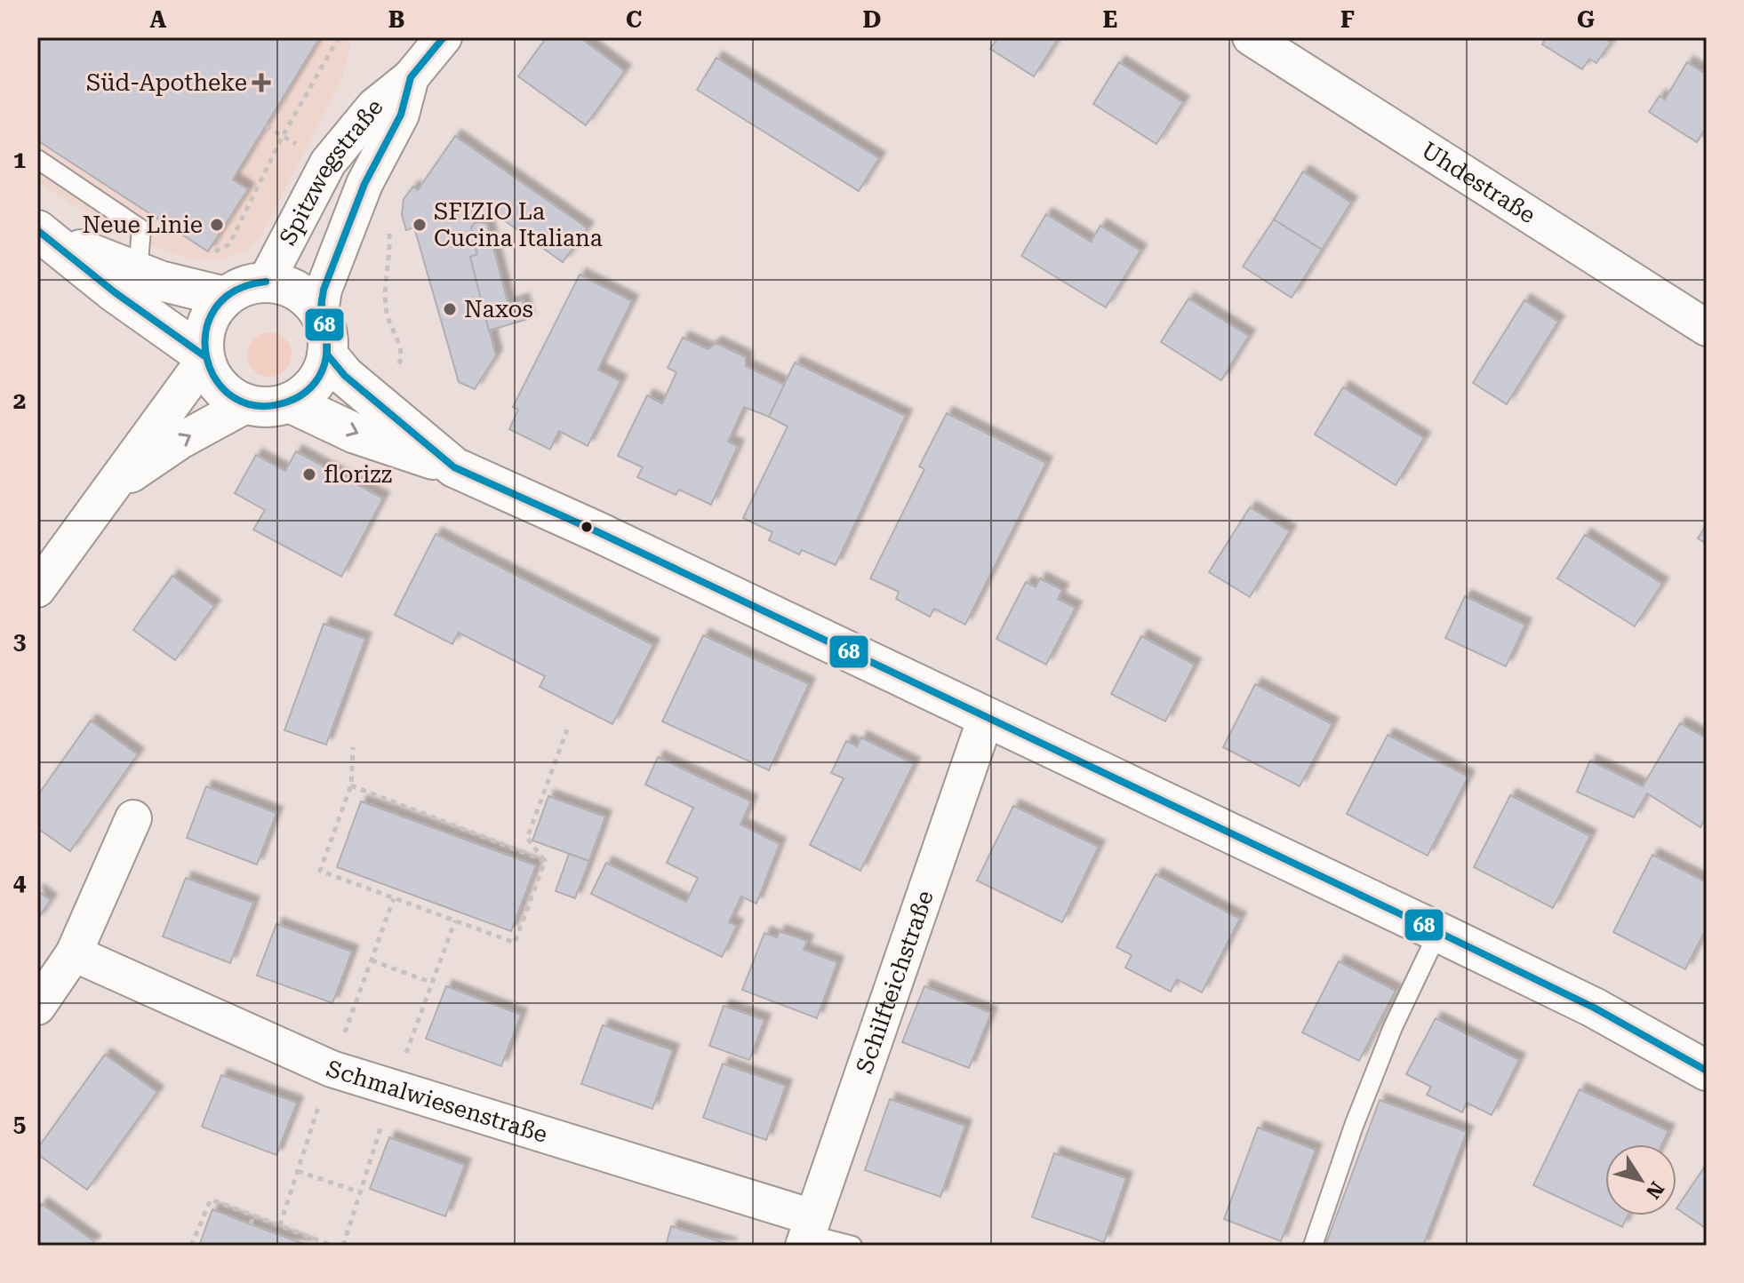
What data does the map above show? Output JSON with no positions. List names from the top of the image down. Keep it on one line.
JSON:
{"streets":{"street":["Spitzwegstraße","Uhdestraße","Schilfteichstraße","Schmalwiesenstraße"]},"crossings":[["Schilfteichstraße","Schmalwiesenstraße"]],"places":{"health":["Süd-Apotheke"],"other":["Neue Linie","SFIZIO La Cucina Italiana","Naxos","florizz"]},"lines":["transit line 68"],"north":"bottom right","grid":{"columns":["A","B","C","D","E","F","G"],"rows":["1","2","3","4","5"]}}
